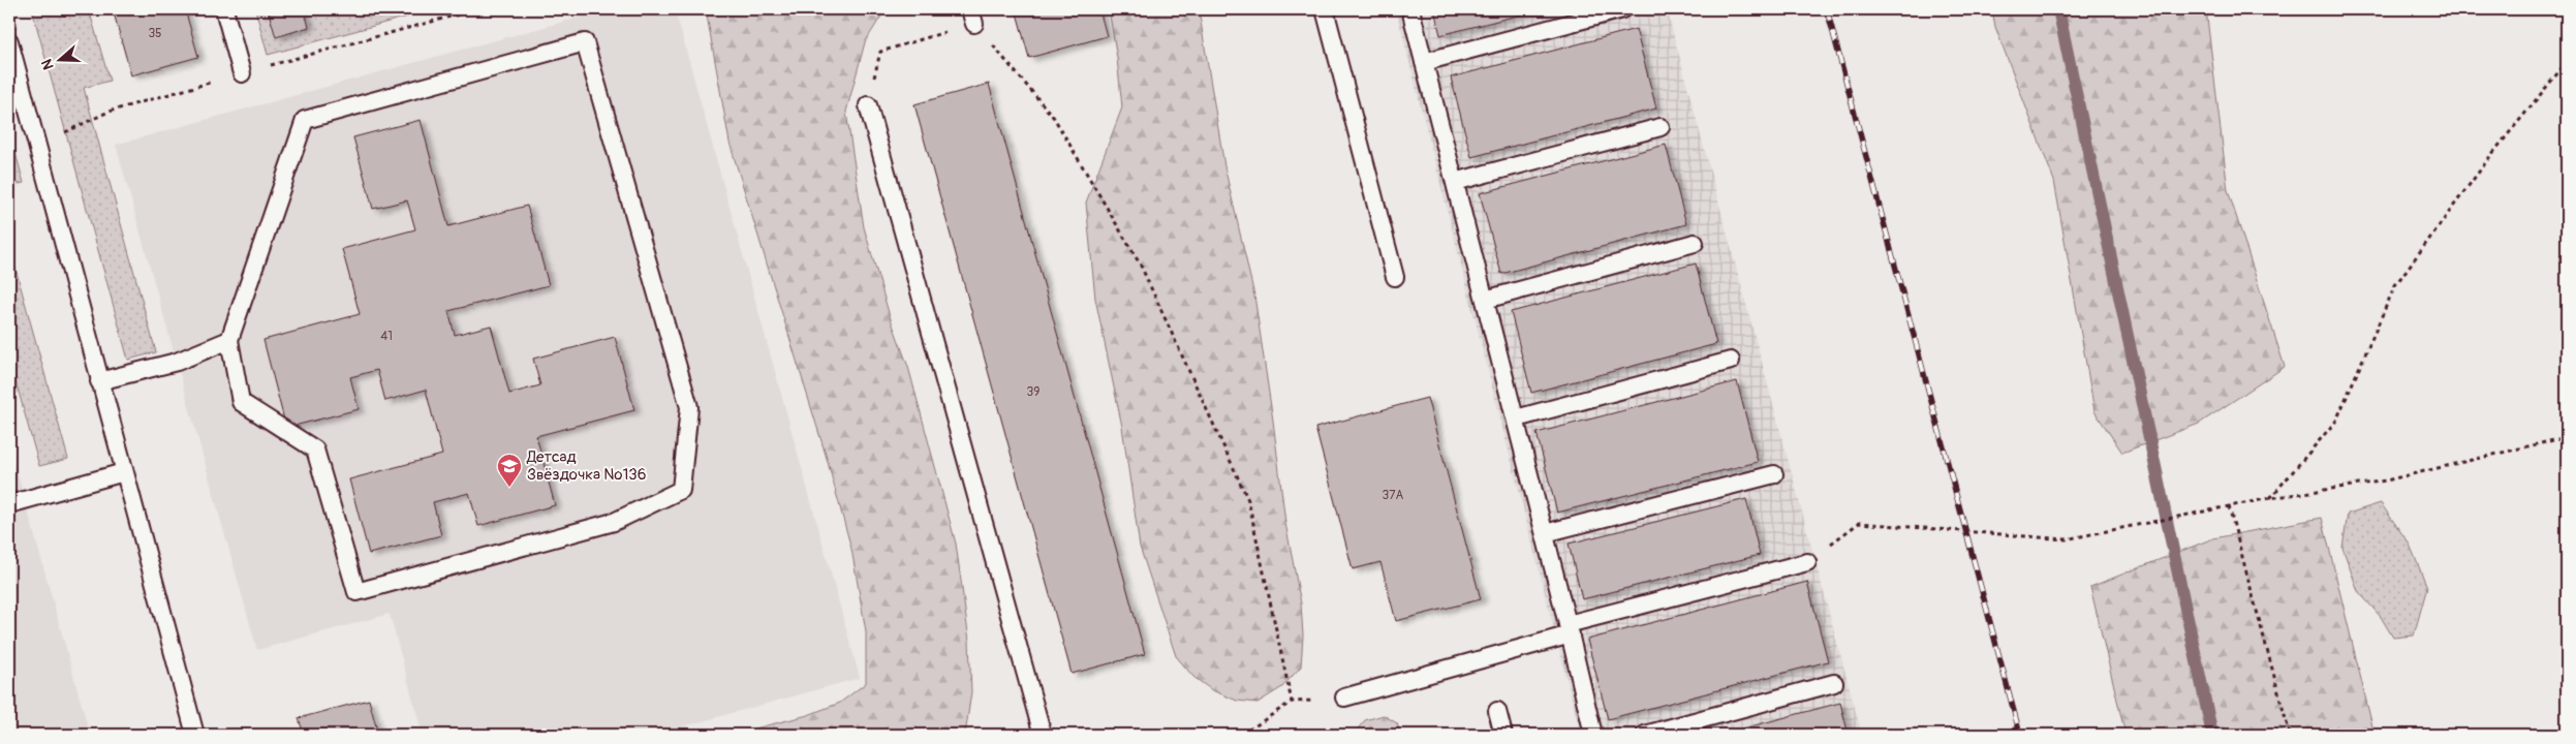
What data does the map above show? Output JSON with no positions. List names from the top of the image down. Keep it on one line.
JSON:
{"places":{"school or university":["Детсад Звёздочка №136"]},"house_numbers":["35","41","39","37А"],"north":"left"}
